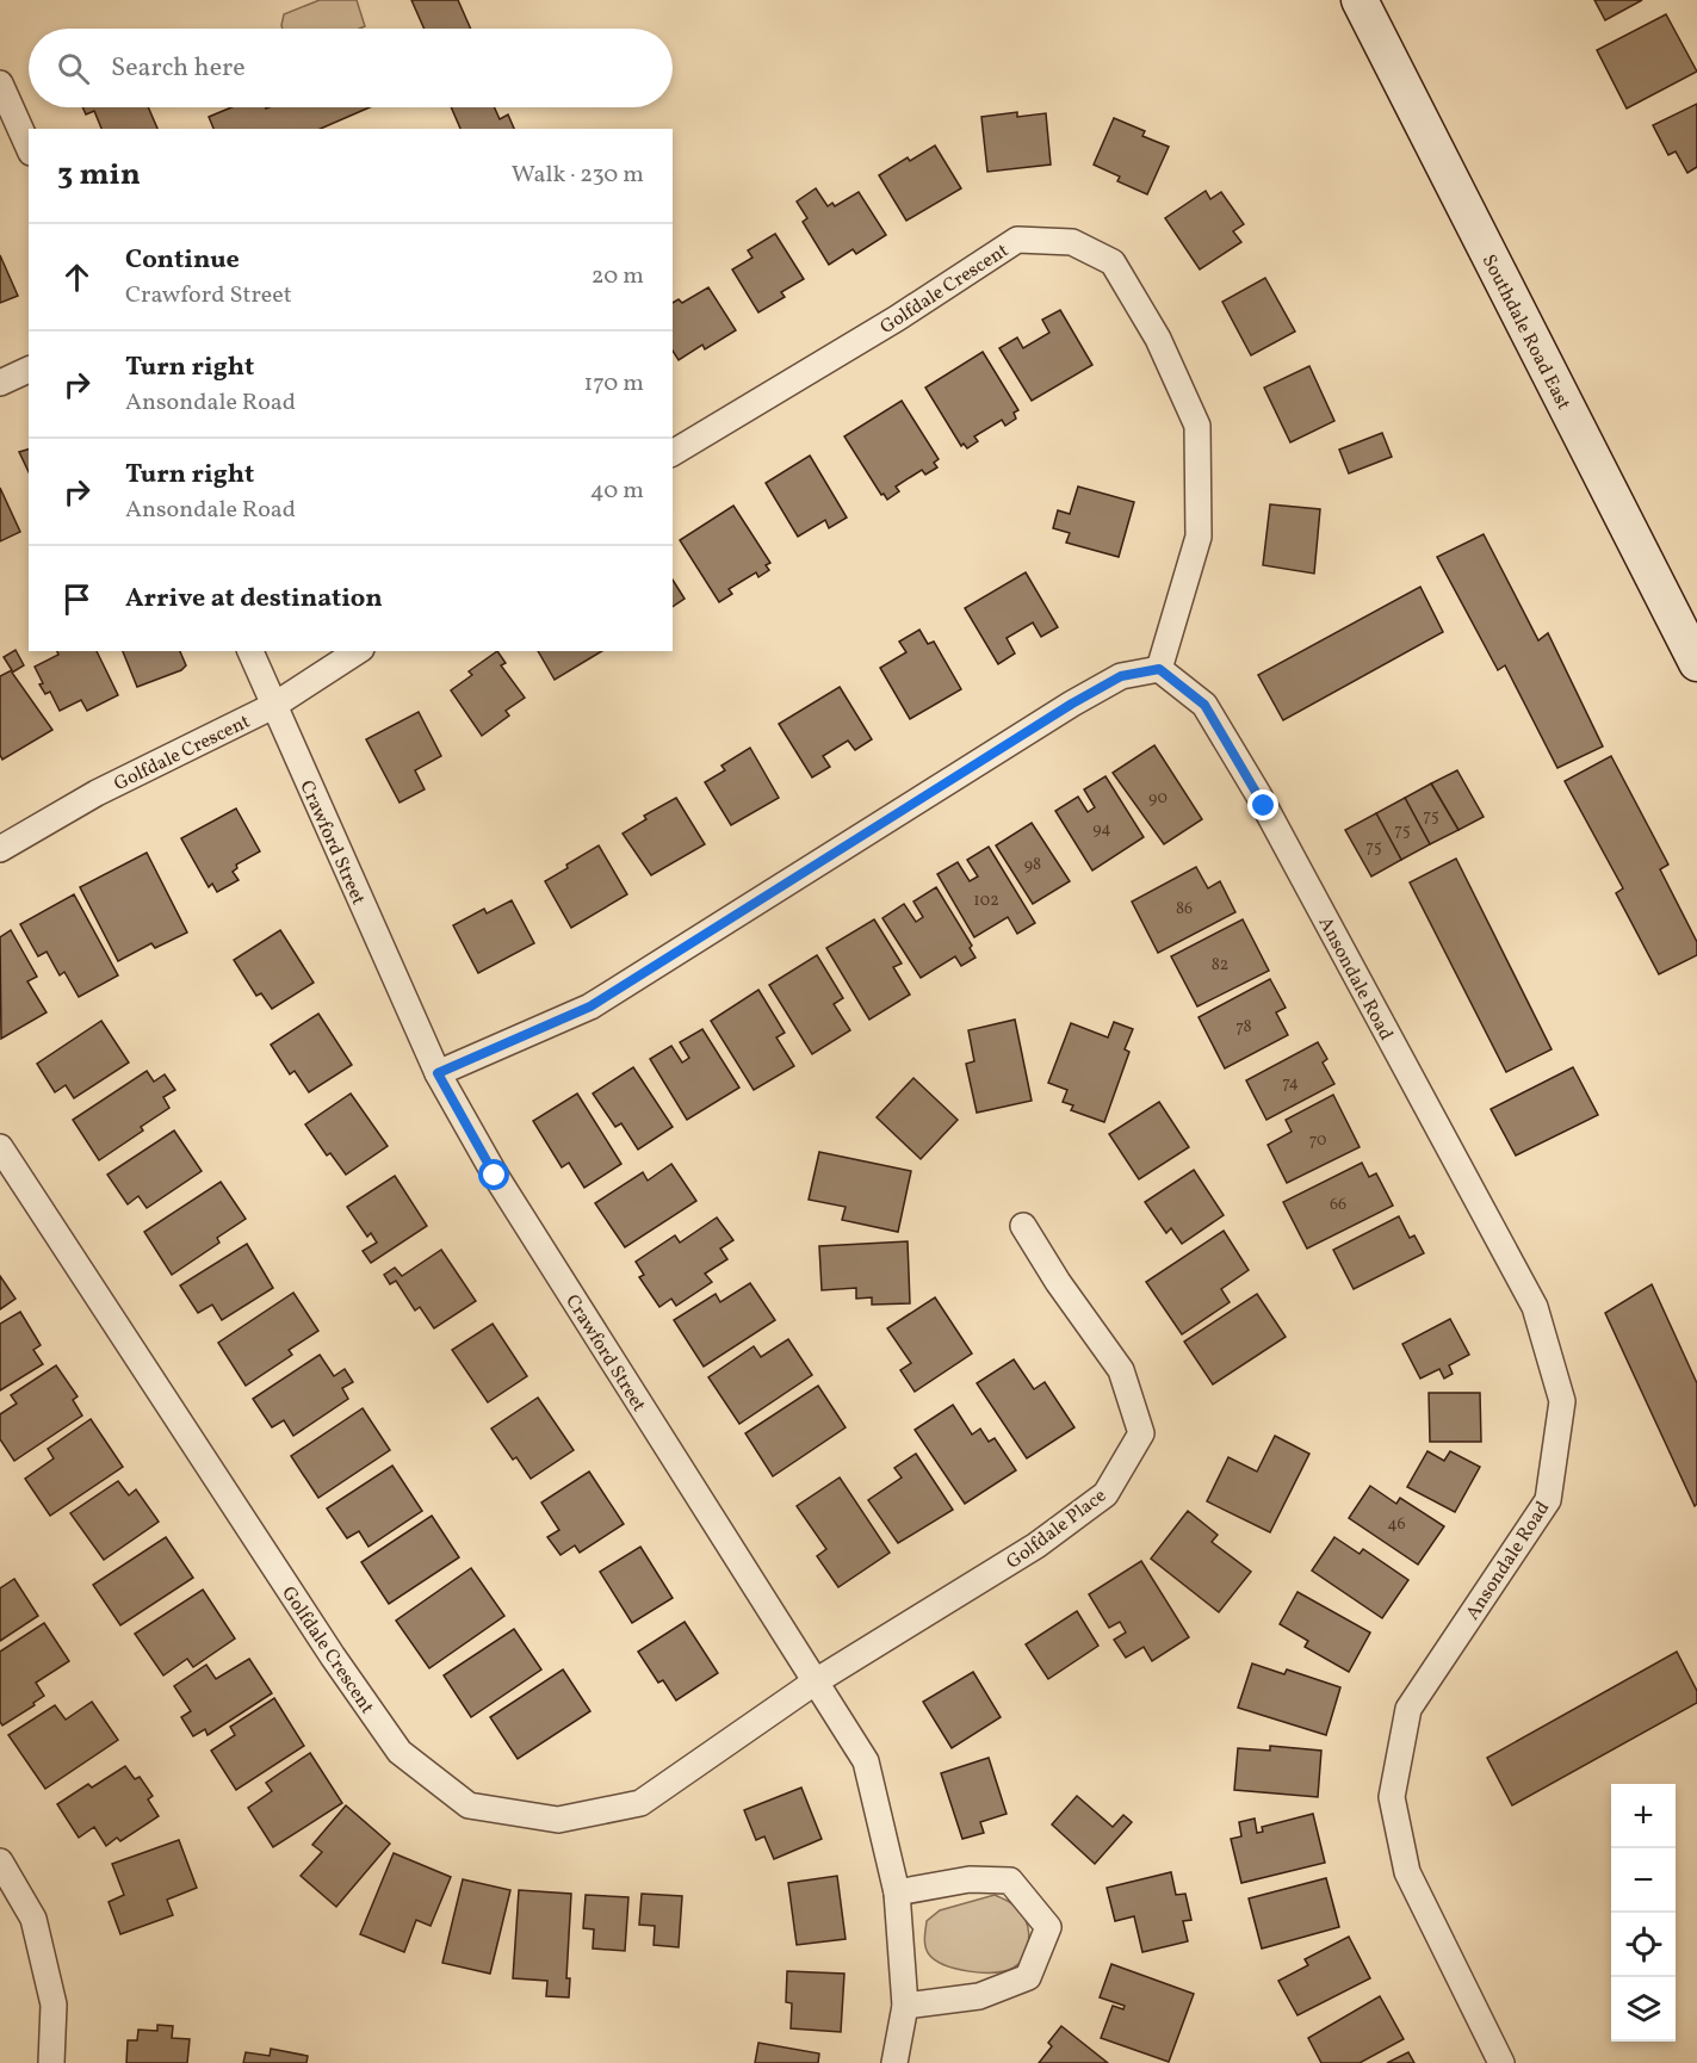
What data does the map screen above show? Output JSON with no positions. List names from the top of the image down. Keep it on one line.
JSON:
{"streets":{"main road":["Southdale Road East"],"street":["Golfdale Crescent","Crawford Street","Ansondale Road","Golfdale Place"]},"crossings":[["Golfdale Crescent","Crawford Street"],["Golfdale Crescent","Ansondale Road"],["Golfdale Crescent","Golfdale Place"],["Crawford Street","Golfdale Place"]],"house_numbers":["90","75","94","75","75","98","102","86","82","78","74","70","66","46"],"page":{"search":"Search here","heading":["3 min","Walk · 230 m"],"list":[["Continue","Crawford Street","20 m"],["Turn right","Ansondale Road","170 m"],["Turn right","Ansondale Road","40 m"],"Arrive at destination"],"map_buttons":["+","−"]}}
